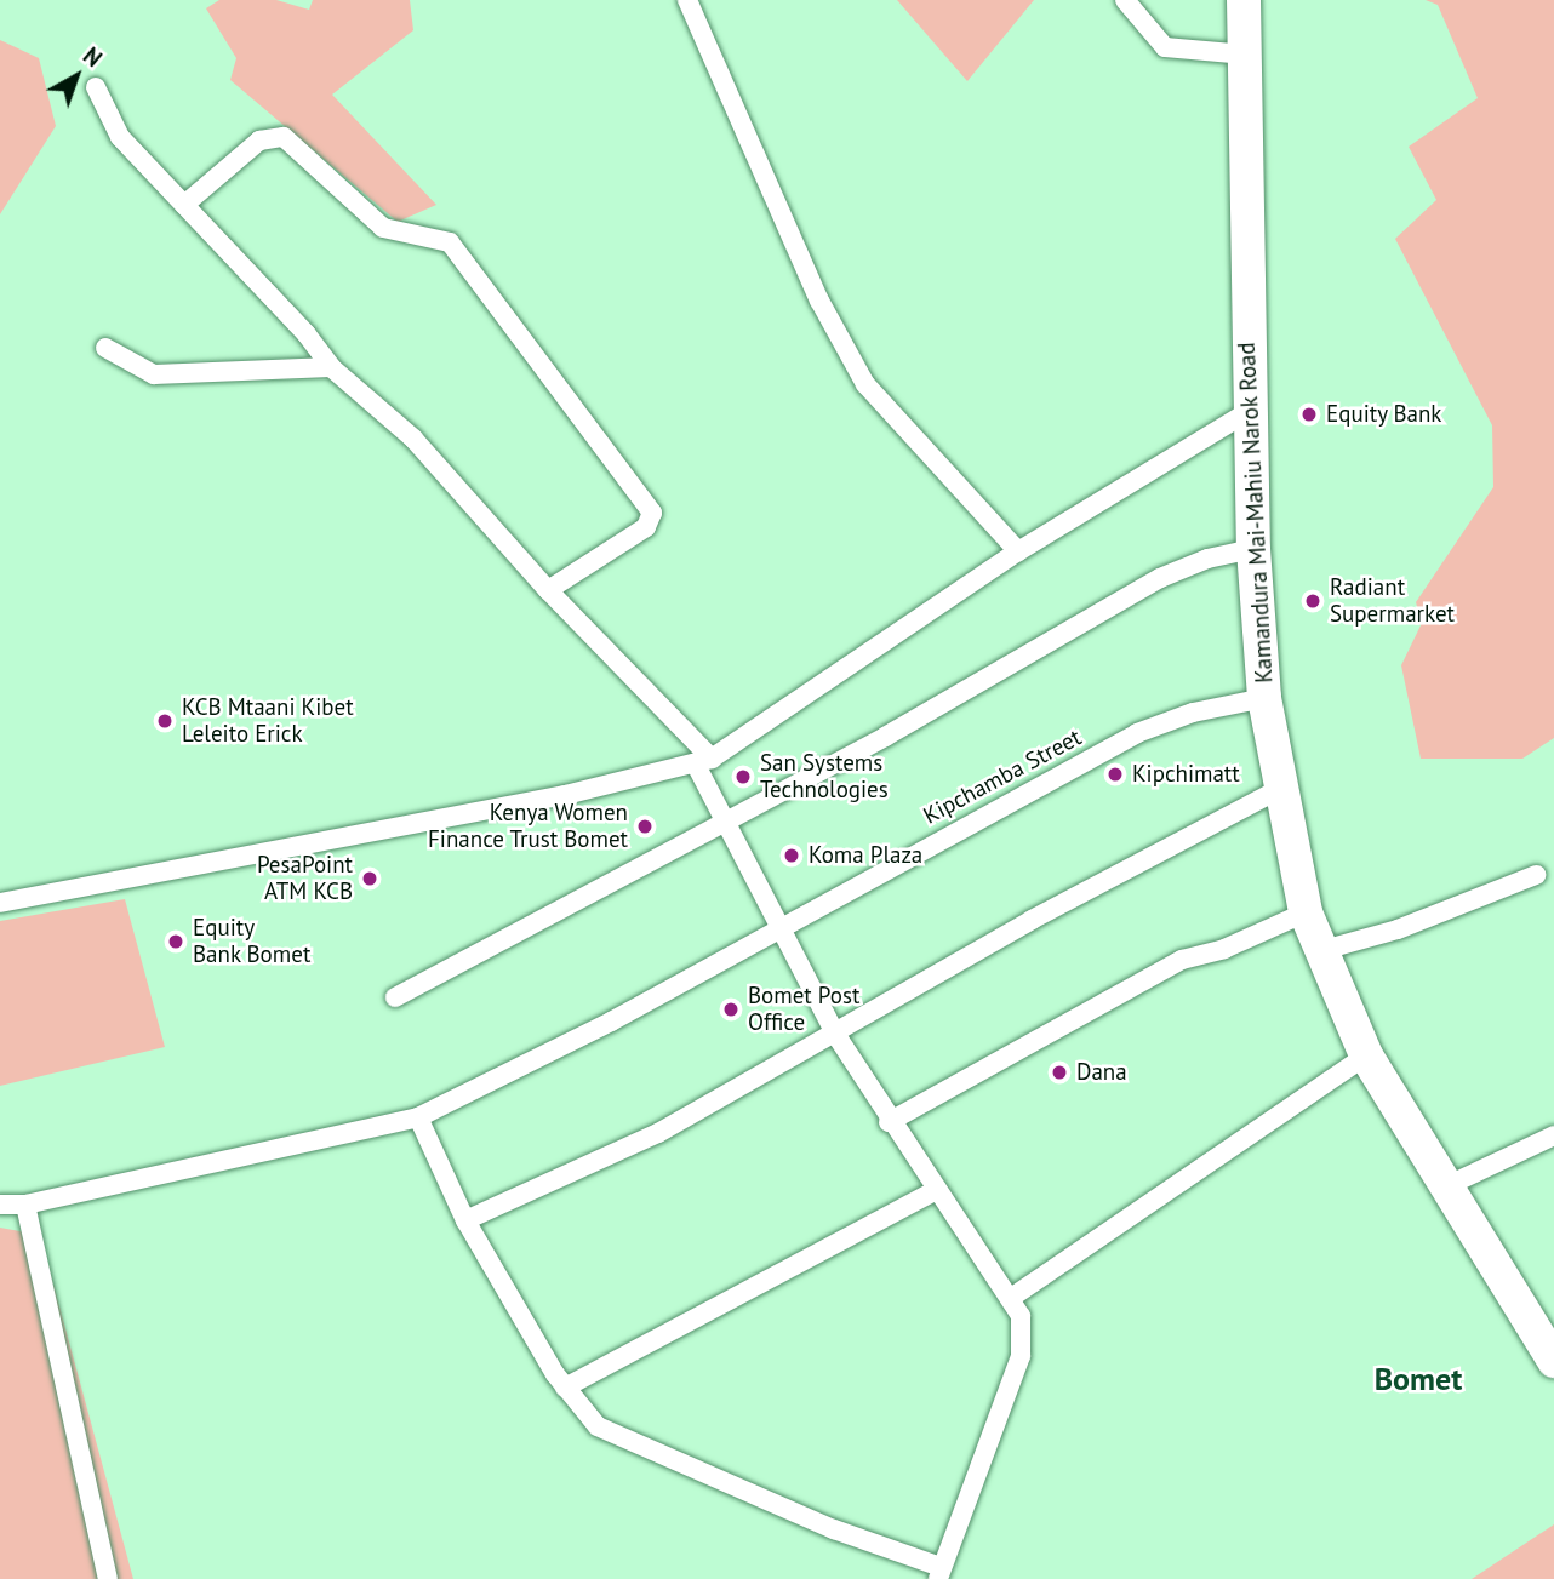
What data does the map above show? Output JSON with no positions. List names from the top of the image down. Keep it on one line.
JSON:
{"streets":{"highway":["Kamandura Mai-Mahiu Narok Road"],"street":["Kipchamba Street"]},"crossings":[["Kamandura Mai-Mahiu Narok Road","Kipchamba Street"]],"districts":["Bomet"],"places":["Equity Bank","Radiant Supermarket","KCB Mtaani Kibet Leleito Erick","Kipchimatt","San Systems Technologies","Kenya Women Finance Trust Bomet","Koma Plaza","PesaPoint ATM KCB","Equity Bank Bomet","Bomet Post Office","Dana"],"north":"top right"}
